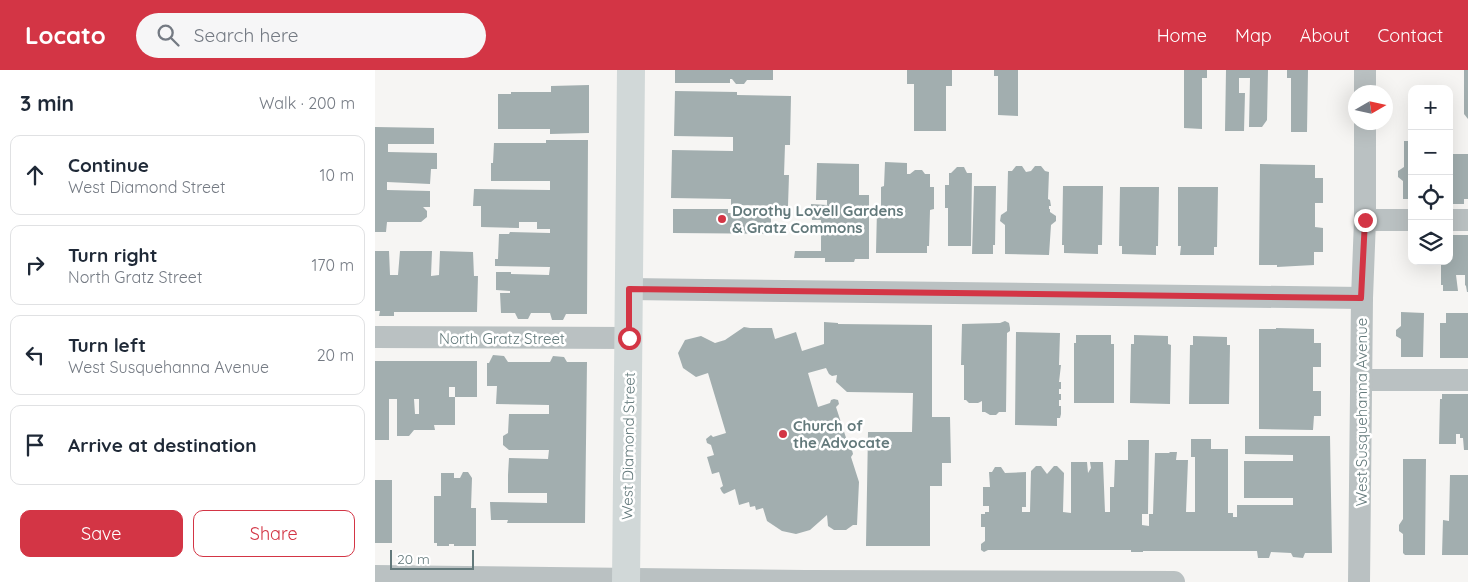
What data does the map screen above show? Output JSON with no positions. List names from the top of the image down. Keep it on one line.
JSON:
{"streets":{"main road":["West Diamond Street"],"street":["North Gratz Street","West Susquehanna Avenue"]},"crossings":[["North Gratz Street","West Diamond Street"]],"places":["Dorothy Lovell Gardens & Gratz Commons","Church of the Advocate"],"scale_bar":"20 m","north":"right","page":{"header":"Locato","search":"Search here","nav":["Home","Map","About","Contact"],"heading":["3 min","Walk · 200 m"],"map_buttons":["+","−"],"list":[["Continue","West Diamond Street","10 m"],["Turn right","North Gratz Street","170 m"],["Turn left","West Susquehanna Avenue","20 m"],"Arrive at destination"],"buttons":["Save","Share"],"scale":"20 m"}}
